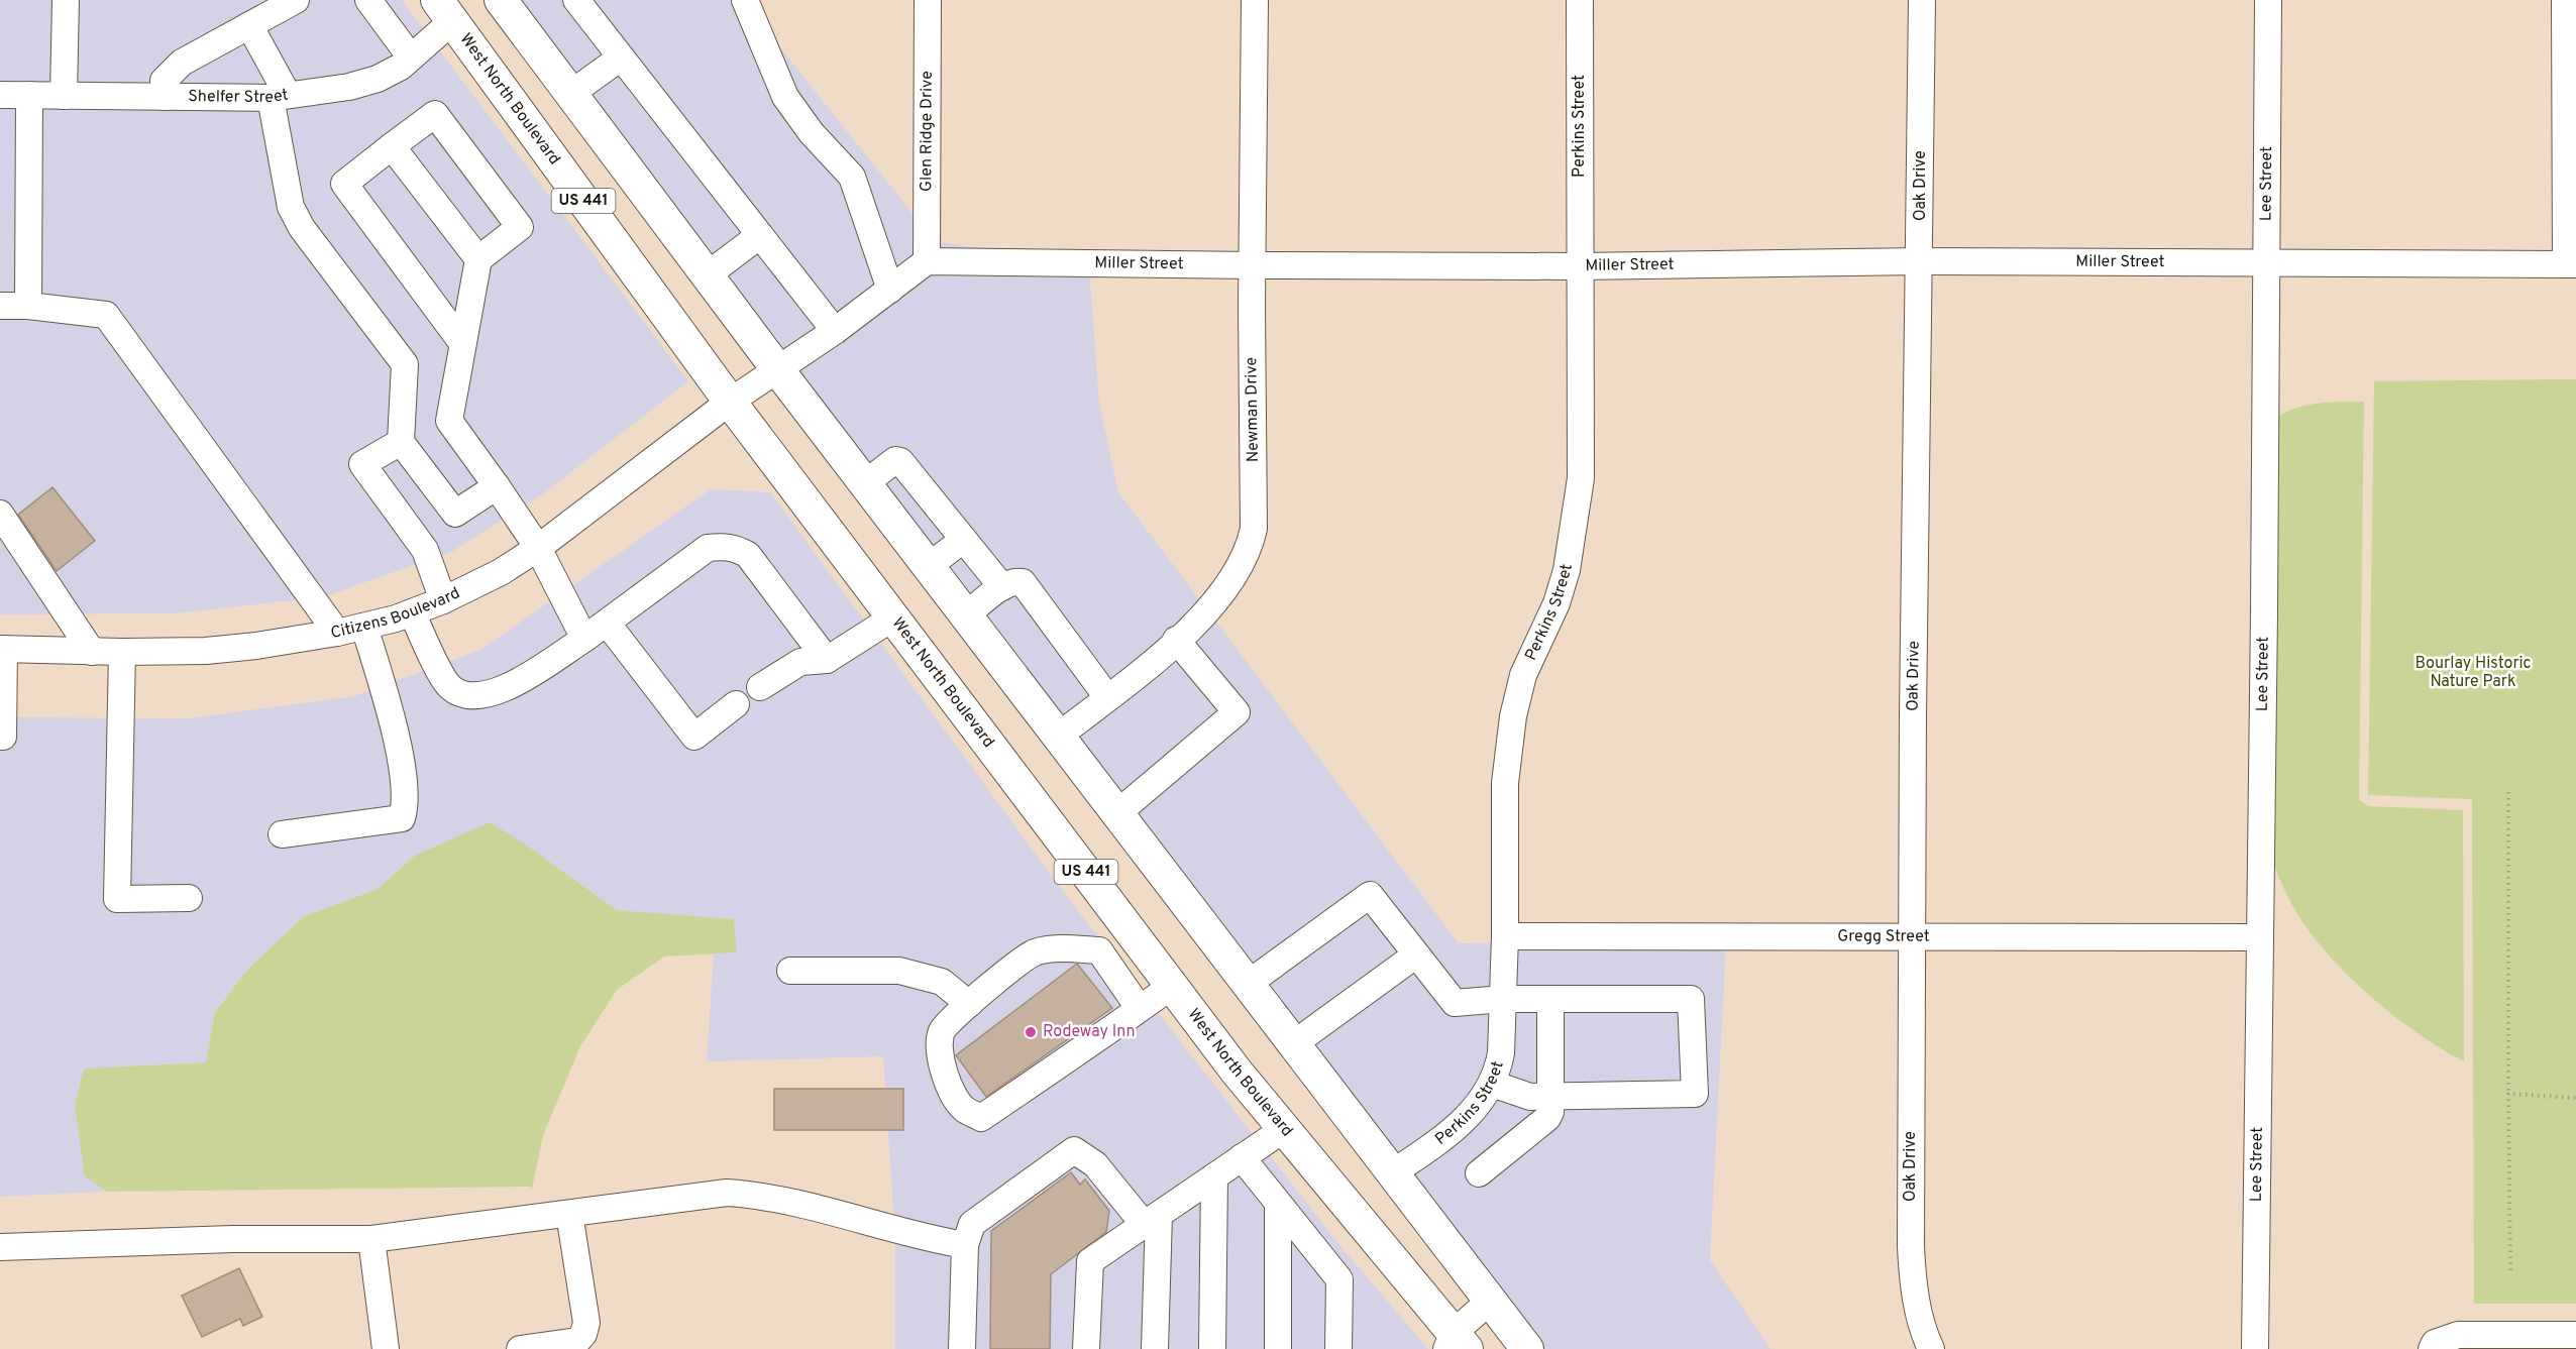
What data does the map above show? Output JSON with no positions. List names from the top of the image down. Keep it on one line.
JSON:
{"streets":{"main road":["West North Boulevard","US 441"],"street":["Shelfer Street","Perkins Street","Glen Ridge Drive","Lee Street","Oak Drive","Miller Street","Newman Drive","Citizens Boulevard","Gregg Street"]},"crossings":[["Shelfer Street","West North Boulevard"],["West North Boulevard","Citizens Boulevard"],["Perkins Street","US 441"],["Perkins Street","Miller Street"],["Perkins Street","Gregg Street"],["Glen Ridge Drive","Miller Street"],["Lee Street","Miller Street"],["Lee Street","Gregg Street"],["Oak Drive","Miller Street"],["Oak Drive","Gregg Street"],["US 441","Newman Drive"],["Miller Street","Newman Drive"]],"parks":["Bourlay Historic Nature Park"],"places":["Rodeway Inn"]}
